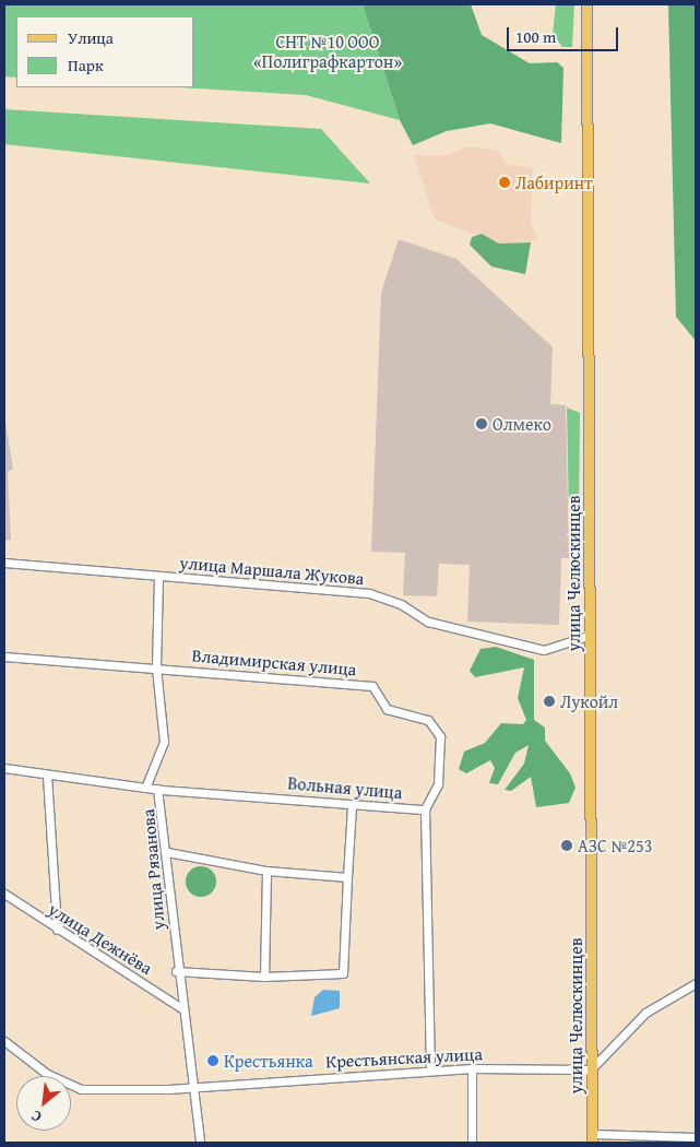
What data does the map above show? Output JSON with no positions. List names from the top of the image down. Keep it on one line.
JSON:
{"streets":{"main road":["улица Челюскинцев"],"street":["улица Маршала Жукова","Владимирская улица","Вольная улица","улица Рязанова","улица Дежнёва","Крестьянская улица"]},"crossings":[["улица Маршала Жукова","улица Челюскинцев"],["улица Маршала Жукова","улица Рязанова"],["улица Челюскинцев","Крестьянская улица"],["Владимирская улица","Вольная улица"],["Владимирская улица","улица Рязанова"],["Вольная улица","улица Рязанова"],["Вольная улица","Крестьянская улица"],["улица Рязанова","улица Дежнёва"],["улица Рязанова","Крестьянская улица"]],"parks":["СНТ №10 ООО «Полиграфкартон»"],"places":["Лабиринт","Олмеко","Лукойл","АЗС №253","Крестьянка"],"legend":["Улица","Парк"],"scale_bar":"100 m","north":"bottom left"}
